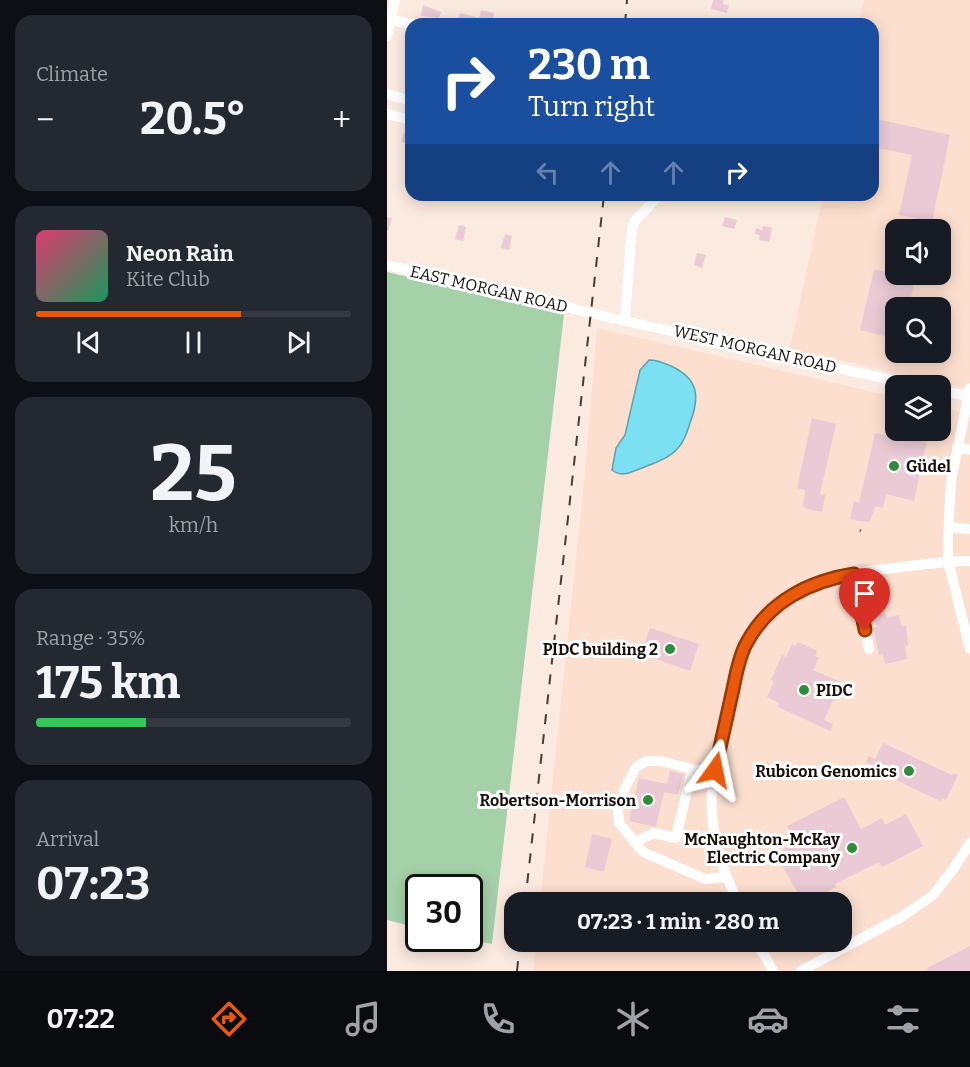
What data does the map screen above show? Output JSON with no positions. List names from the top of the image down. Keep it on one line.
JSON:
{"streets":{"street":["EAST MORGAN ROAD","WEST MORGAN ROAD"]},"crossings":[["EAST MORGAN ROAD","WEST MORGAN ROAD"]],"places":["Güdel","PIDC building 2","PIDC","Rubicon Genomics","Robertson-Morrison","McNaughton-McKay Electric Company"],"page":{"tile":["Climate",["25","km/h"],["Range · 35%","175 km"],["Arrival","07:23"]],"turn":["230 m","Turn right"],"heat":["−","20.5°","+"],"song":["Neon Rain","Kite Club"],"limit":"30","trip":"07:23 · 1 min · 280 m","tabs":"07:22"}}
